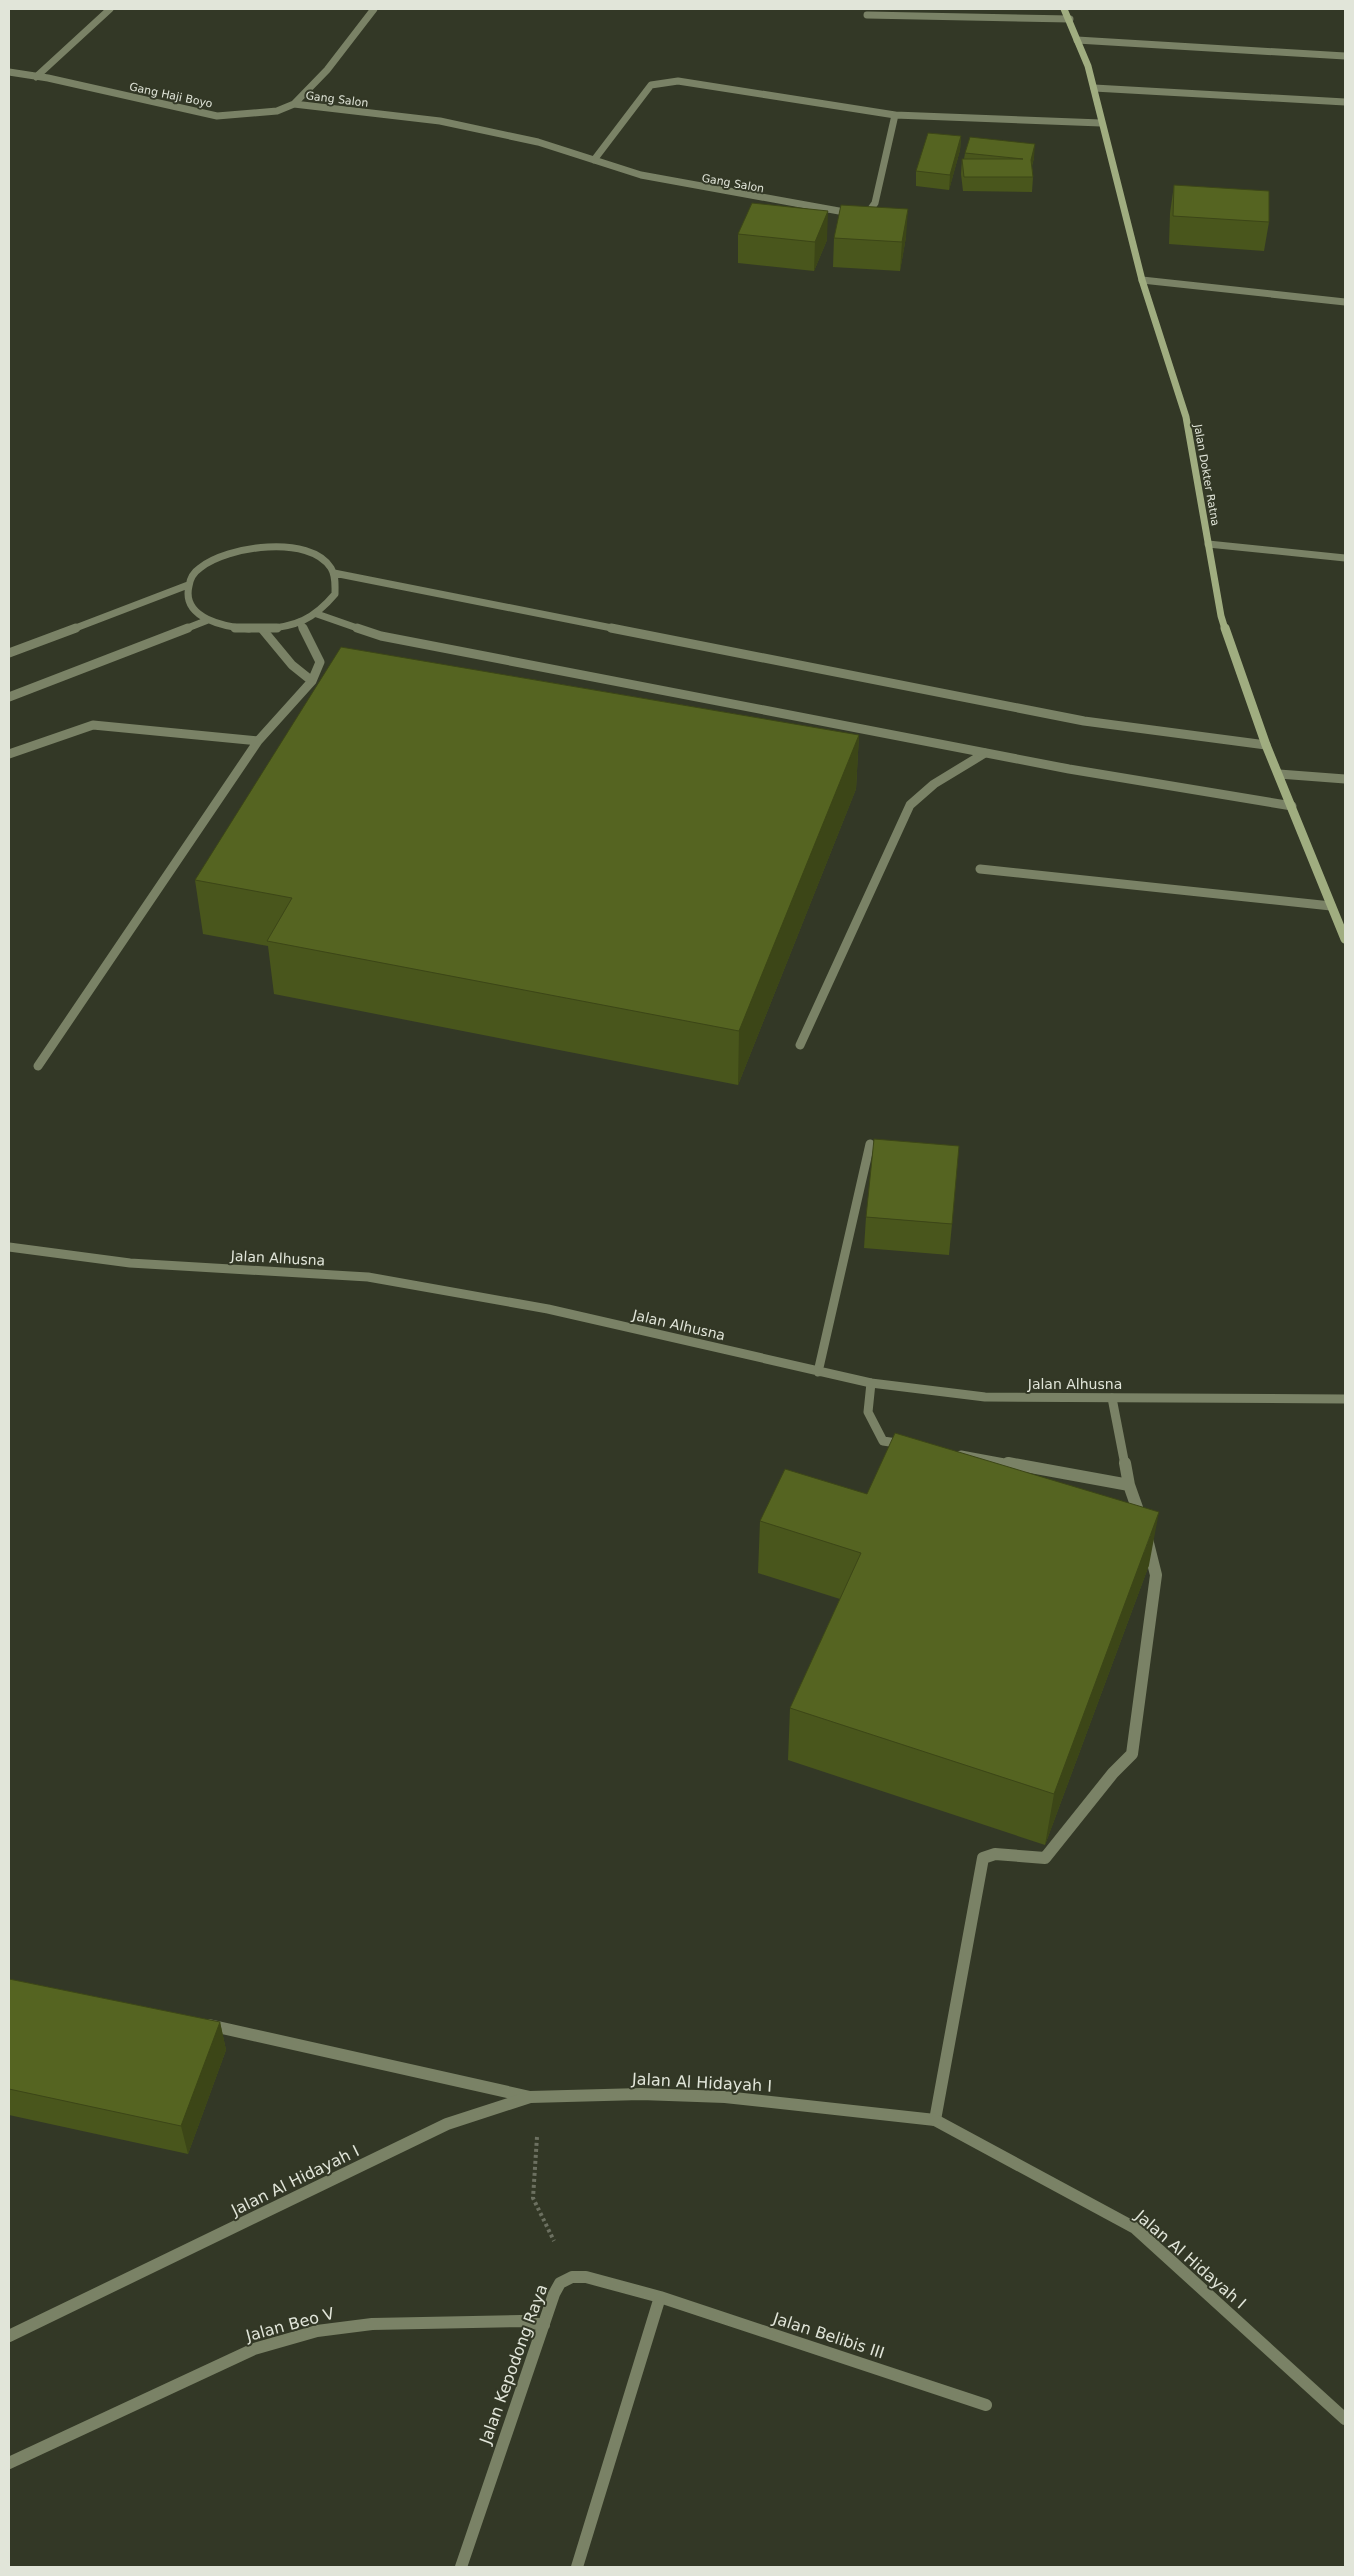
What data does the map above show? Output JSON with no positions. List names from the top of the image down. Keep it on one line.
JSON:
{"streets":{"street":["Gang Haji Boyo","Gang Salon","Jalan Dokter Ratna","Jalan Alhusna","Jalan Al Hidayah I","Jalan Beo V","Jalan Belibis III","Jalan Kepodong Raya"]},"crossings":[["Gang Haji Boyo","Gang Salon"],["Jalan Beo V","Jalan Kepodong Raya"]]}
